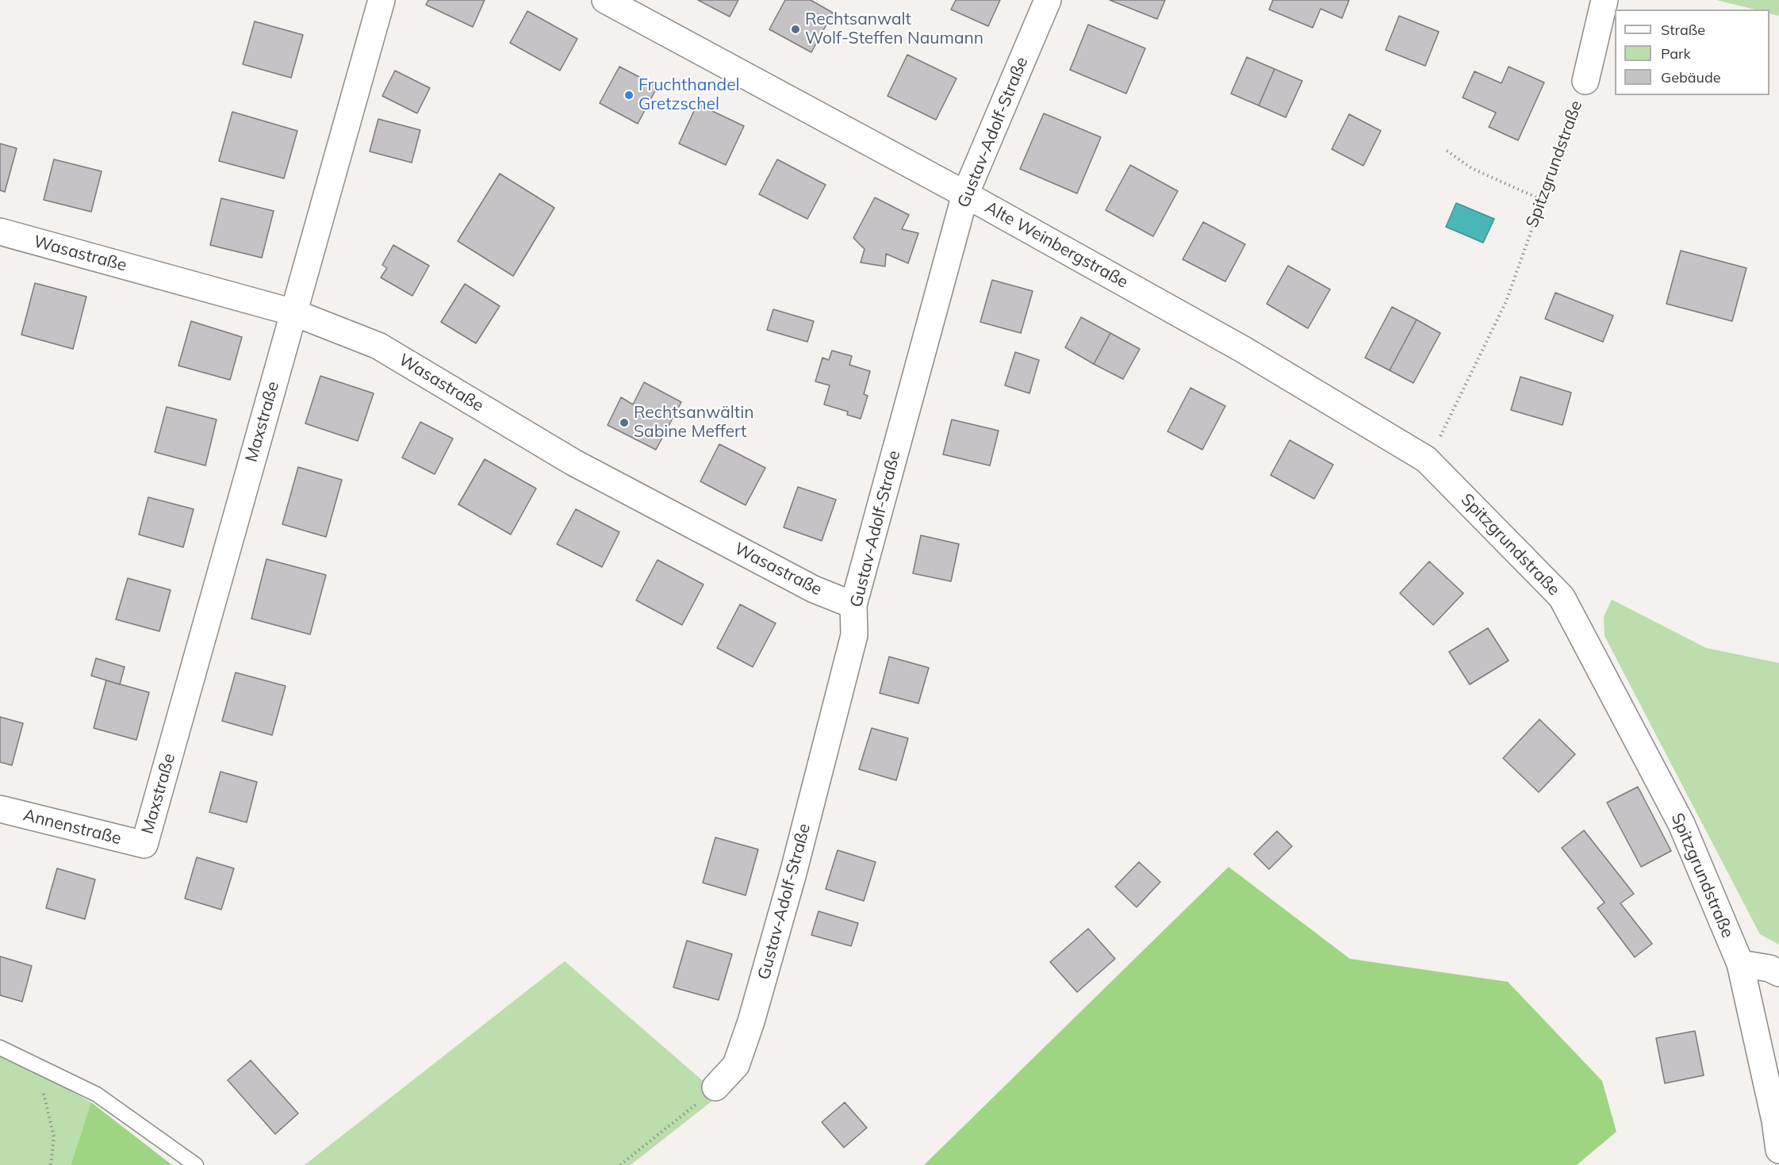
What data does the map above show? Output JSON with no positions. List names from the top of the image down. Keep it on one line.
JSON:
{"streets":{"street":["Gustav-Adolf-Straße","Spitzgrundstraße","Alte Weinbergstraße","Wasastraße","Maxstraße","Annenstraße"]},"crossings":[["Gustav-Adolf-Straße","Alte Weinbergstraße"],["Gustav-Adolf-Straße","Wasastraße"],["Spitzgrundstraße","Alte Weinbergstraße"],["Wasastraße","Maxstraße"],["Maxstraße","Annenstraße"]],"places":["Rechtsanwalt Wolf-Steffen Naumann","Fruchthandel Gretzschel","Rechtsanwältin Sabine Meffert"],"legend":["Straße","Park","Gebäude"]}
